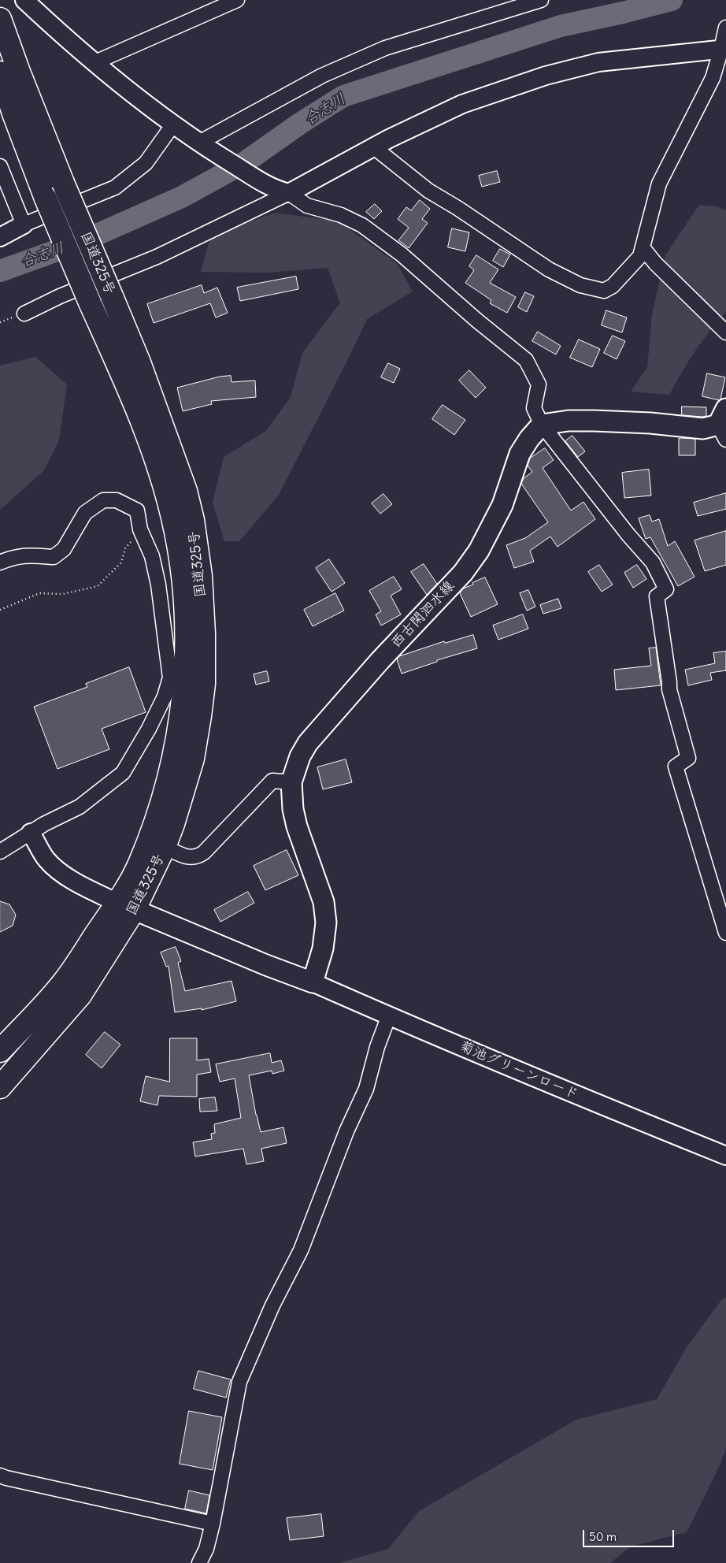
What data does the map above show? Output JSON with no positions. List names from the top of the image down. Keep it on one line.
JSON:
{"streets":{"highway":["国道325号"],"main road":["西古閑泗水線"],"street":["菊池グリーンロード"]},"crossings":[["西古閑泗水線","菊池グリーンロード"]],"water":["合志川"],"scale_bar":"50 m"}
